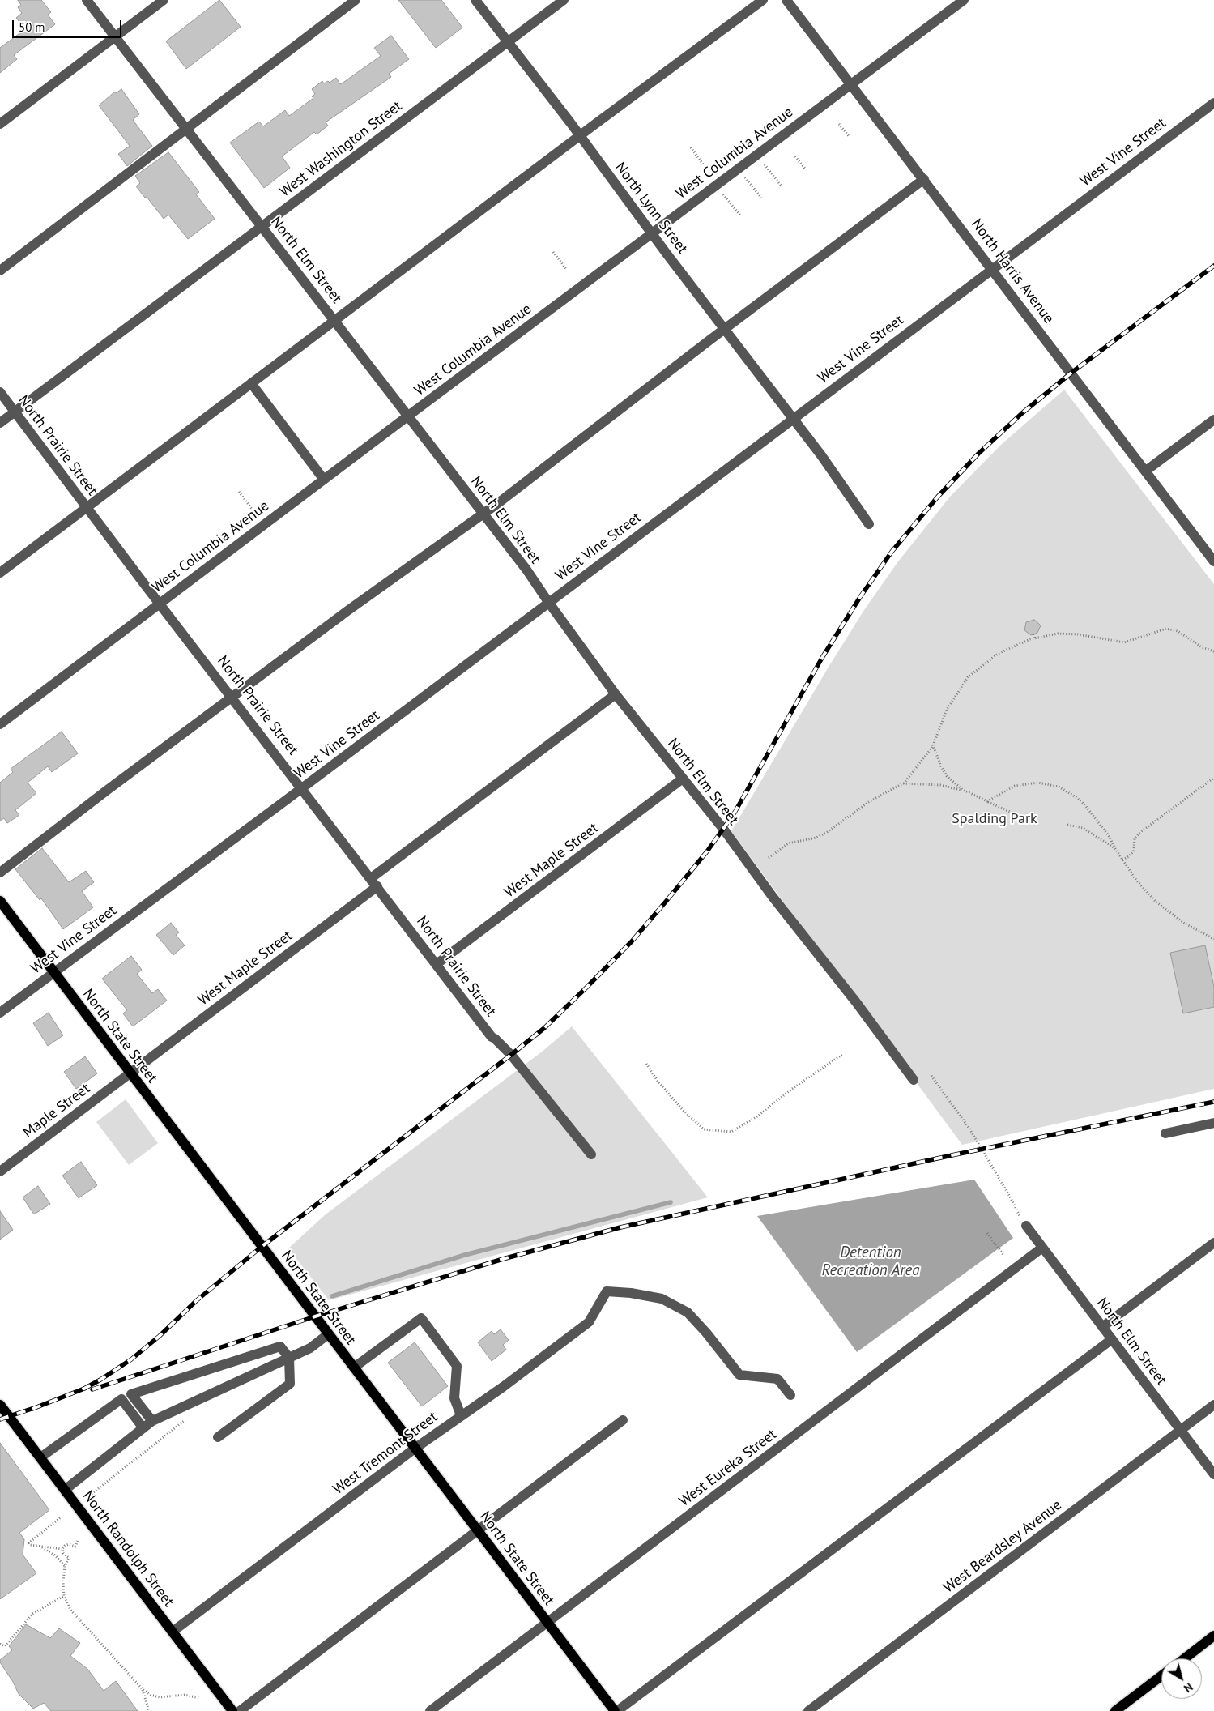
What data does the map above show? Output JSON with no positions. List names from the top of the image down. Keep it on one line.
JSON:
{"streets":{"main road":["North State Street","North Randolph Street"],"street":["West Washington Street","West Vine Street","West Columbia Avenue","North Lynn Street","North Elm Street","North Harris Avenue","North Prairie Street","West Maple Street","Maple Street","West Tremont Street","West Eureka Street","West Beardsley Avenue"]},"crossings":[["West Washington Street","North Lynn Street"],["West Washington Street","North Elm Street"],["West Washington Street","North Prairie Street"],["West Vine Street","North Lynn Street"],["West Vine Street","North Elm Street"],["West Vine Street","North Harris Avenue"],["West Vine Street","North Prairie Street"],["West Vine Street","North State Street"],["West Columbia Avenue","North Lynn Street"],["West Columbia Avenue","North Elm Street"],["West Columbia Avenue","North Harris Avenue"],["West Columbia Avenue","North Prairie Street"],["North Elm Street","West Maple Street"],["North Elm Street","West Eureka Street"],["North Elm Street","West Beardsley Avenue"],["North Prairie Street","West Maple Street"],["West Maple Street","North State Street"],["West Maple Street","Maple Street"],["North State Street","Maple Street"],["North State Street","West Tremont Street"],["North State Street","West Eureka Street"],["West Tremont Street","North Randolph Street"]],"water":["Detention Recreation Area"],"parks":["Spalding Park"],"scale_bar":"50 m","north":"bottom right"}
